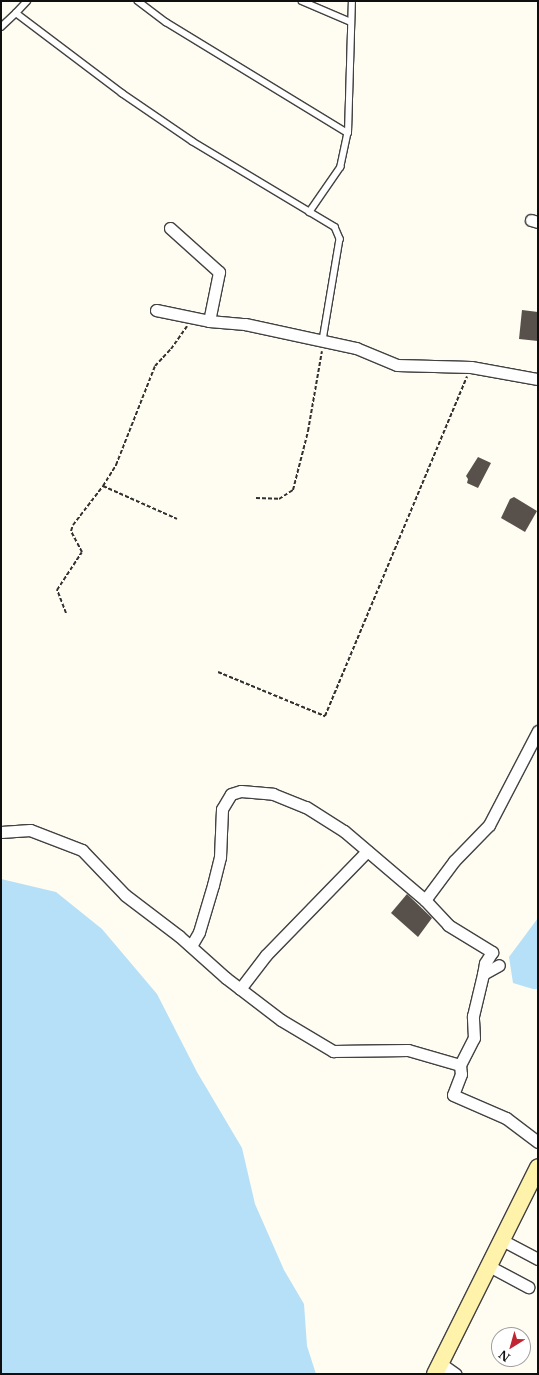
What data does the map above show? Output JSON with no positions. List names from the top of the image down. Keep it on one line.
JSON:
{"north":"bottom left"}
